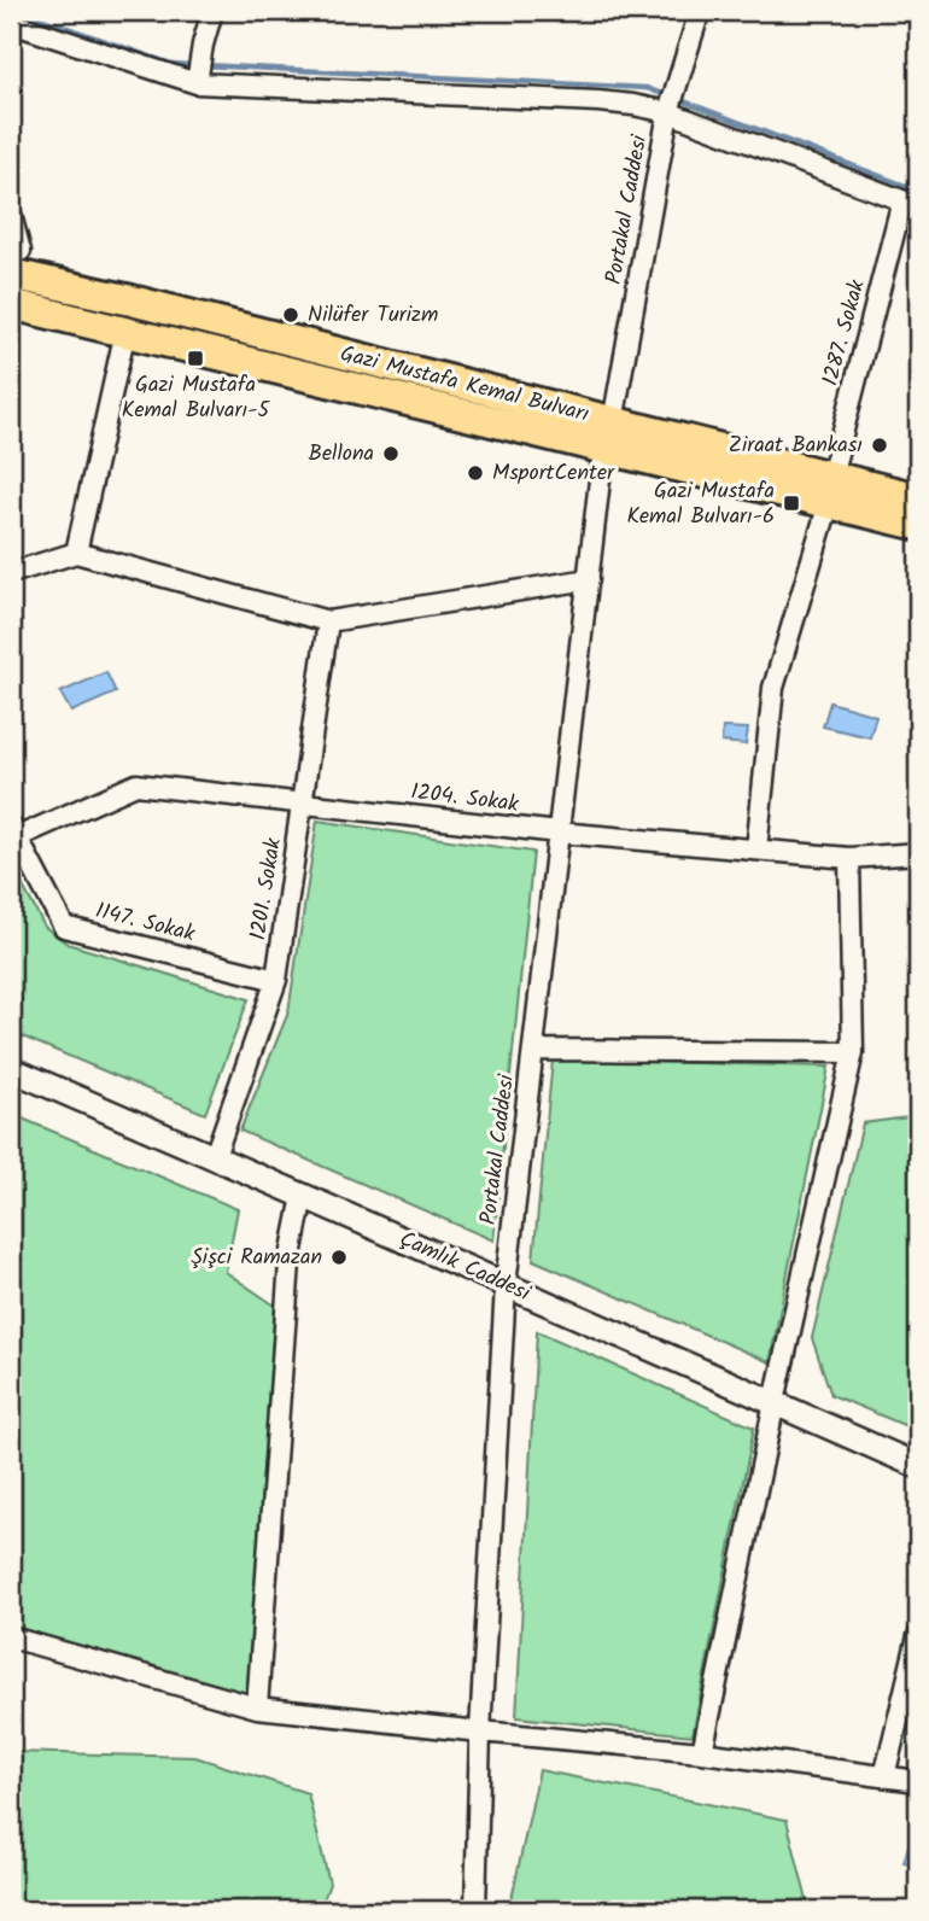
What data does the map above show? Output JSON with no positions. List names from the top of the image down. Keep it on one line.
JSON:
{"streets":{"main road":["Gazi Mustafa Kemal Bulvarı"],"street":["Portakal Caddesi","1287. Sokak","1204. Sokak","1201. Sokak","1147. Sokak","Çamlık Caddesi"]},"crossings":[["Portakal Caddesi","Gazi Mustafa Kemal Bulvarı"],["Portakal Caddesi","1204. Sokak"],["Portakal Caddesi","Çamlık Caddesi"],["1287. Sokak","Gazi Mustafa Kemal Bulvarı"],["1287. Sokak","1204. Sokak"],["1204. Sokak","1201. Sokak"],["1204. Sokak","1147. Sokak"],["1201. Sokak","1147. Sokak"],["1201. Sokak","Çamlık Caddesi"]],"places":{"other":["Nilüfer Turizm","Ziraat Bankası","Bellona","MsportCenter","Şişci Ramazan"],"transit":["Gazi Mustafa Kemal Bulvarı-5","Gazi Mustafa Kemal Bulvarı-6"]}}
